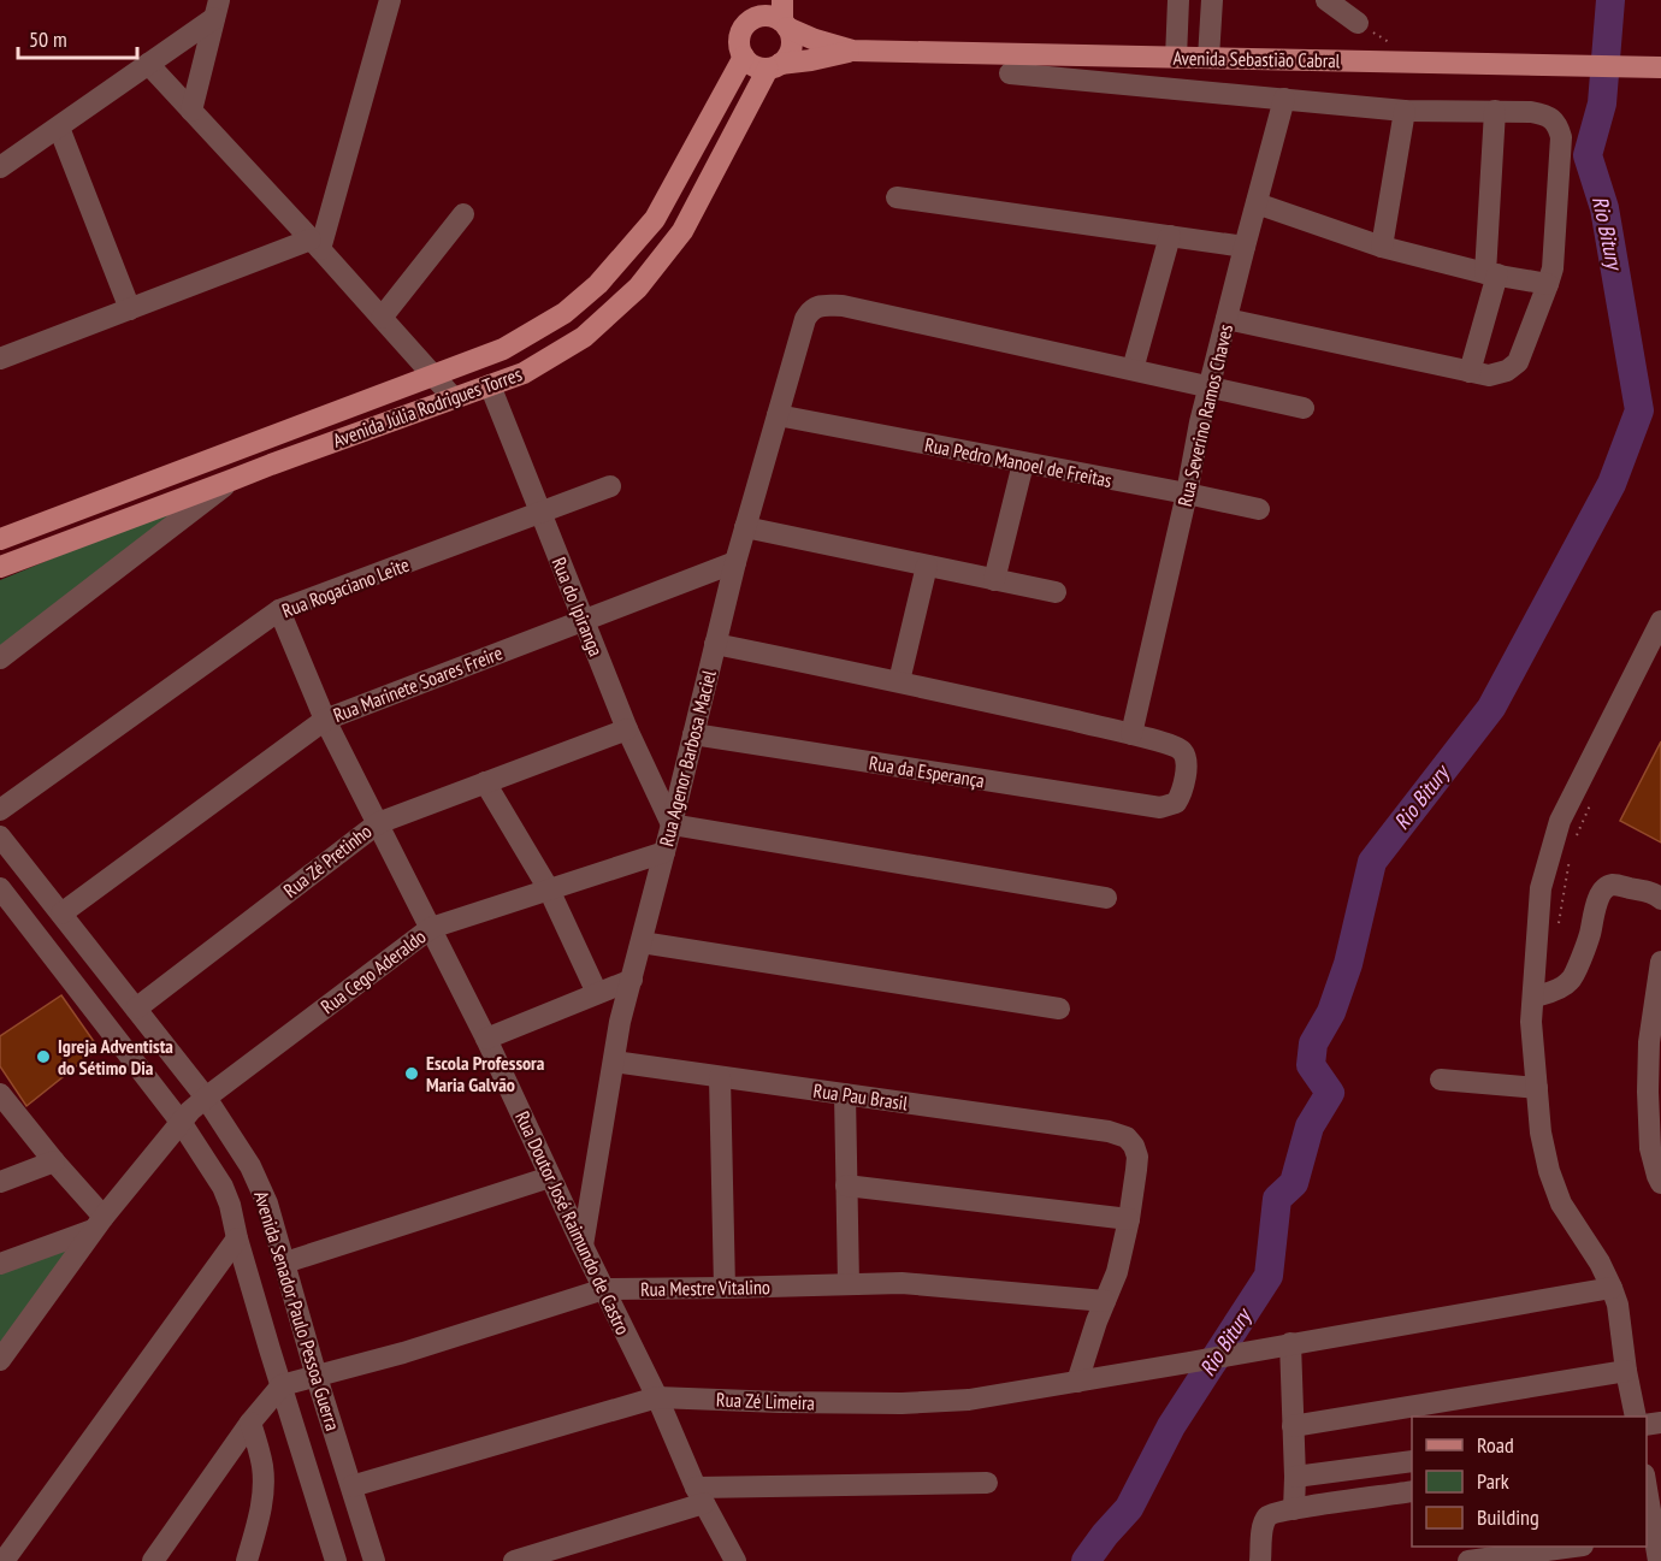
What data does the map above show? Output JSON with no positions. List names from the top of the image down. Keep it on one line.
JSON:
{"streets":{"main road":["Avenida Sebastião Cabral","Avenida Júlia Rodrigues Torres"],"street":["Rua Severino Ramos Chaves","Rua Pedro Manoel de Freitas","Rua Rogaciano Leite","Rua do Ipiranga","Rua Marinete Soares Freire","Rua Agenor Barbosa Maciel","Rua da Esperança","Rua Zé Pretinho","Rua Cego Aderaldo","Rua Pau Brasil","Rua Doutor José Raimundo de Castro","Rua Mestre Vitalino","Avenida Senador Paulo Pessoa Guerra","Rua Zé Limeira"]},"crossings":[["Avenida Sebastião Cabral","Avenida Júlia Rodrigues Torres"],["Avenida Júlia Rodrigues Torres","Rua do Ipiranga"],["Rua Severino Ramos Chaves","Rua Pedro Manoel de Freitas"],["Rua Severino Ramos Chaves","Rua da Esperança"],["Rua Pedro Manoel de Freitas","Rua Agenor Barbosa Maciel"],["Rua Rogaciano Leite","Rua do Ipiranga"],["Rua Rogaciano Leite","Rua Doutor José Raimundo de Castro"],["Rua do Ipiranga","Rua Marinete Soares Freire"],["Rua do Ipiranga","Rua Agenor Barbosa Maciel"],["Rua do Ipiranga","Rua Zé Pretinho"],["Rua Marinete Soares Freire","Rua Agenor Barbosa Maciel"],["Rua Marinete Soares Freire","Rua Doutor José Raimundo de Castro"],["Rua Marinete Soares Freire","Avenida Senador Paulo Pessoa Guerra"],["Rua Agenor Barbosa Maciel","Rua da Esperança"],["Rua Agenor Barbosa Maciel","Rua Cego Aderaldo"],["Rua Agenor Barbosa Maciel","Rua Pau Brasil"],["Rua Agenor Barbosa Maciel","Rua Doutor José Raimundo de Castro"],["Rua Zé Pretinho","Rua Doutor José Raimundo de Castro"],["Rua Zé Pretinho","Avenida Senador Paulo Pessoa Guerra"],["Rua Cego Aderaldo","Rua Doutor José Raimundo de Castro"],["Rua Cego Aderaldo","Avenida Senador Paulo Pessoa Guerra"],["Rua Doutor José Raimundo de Castro","Rua Mestre Vitalino"],["Rua Doutor José Raimundo de Castro","Rua Zé Limeira"],["Rua Mestre Vitalino","Avenida Senador Paulo Pessoa Guerra"],["Avenida Senador Paulo Pessoa Guerra","Rua Zé Limeira"]],"water":["Rio Bitury"],"places":["Igreja Adventista do Sétimo Dia","Escola Professora Maria Galvão"],"legend":["Road","Park","Building"],"scale_bar":"50 m"}
